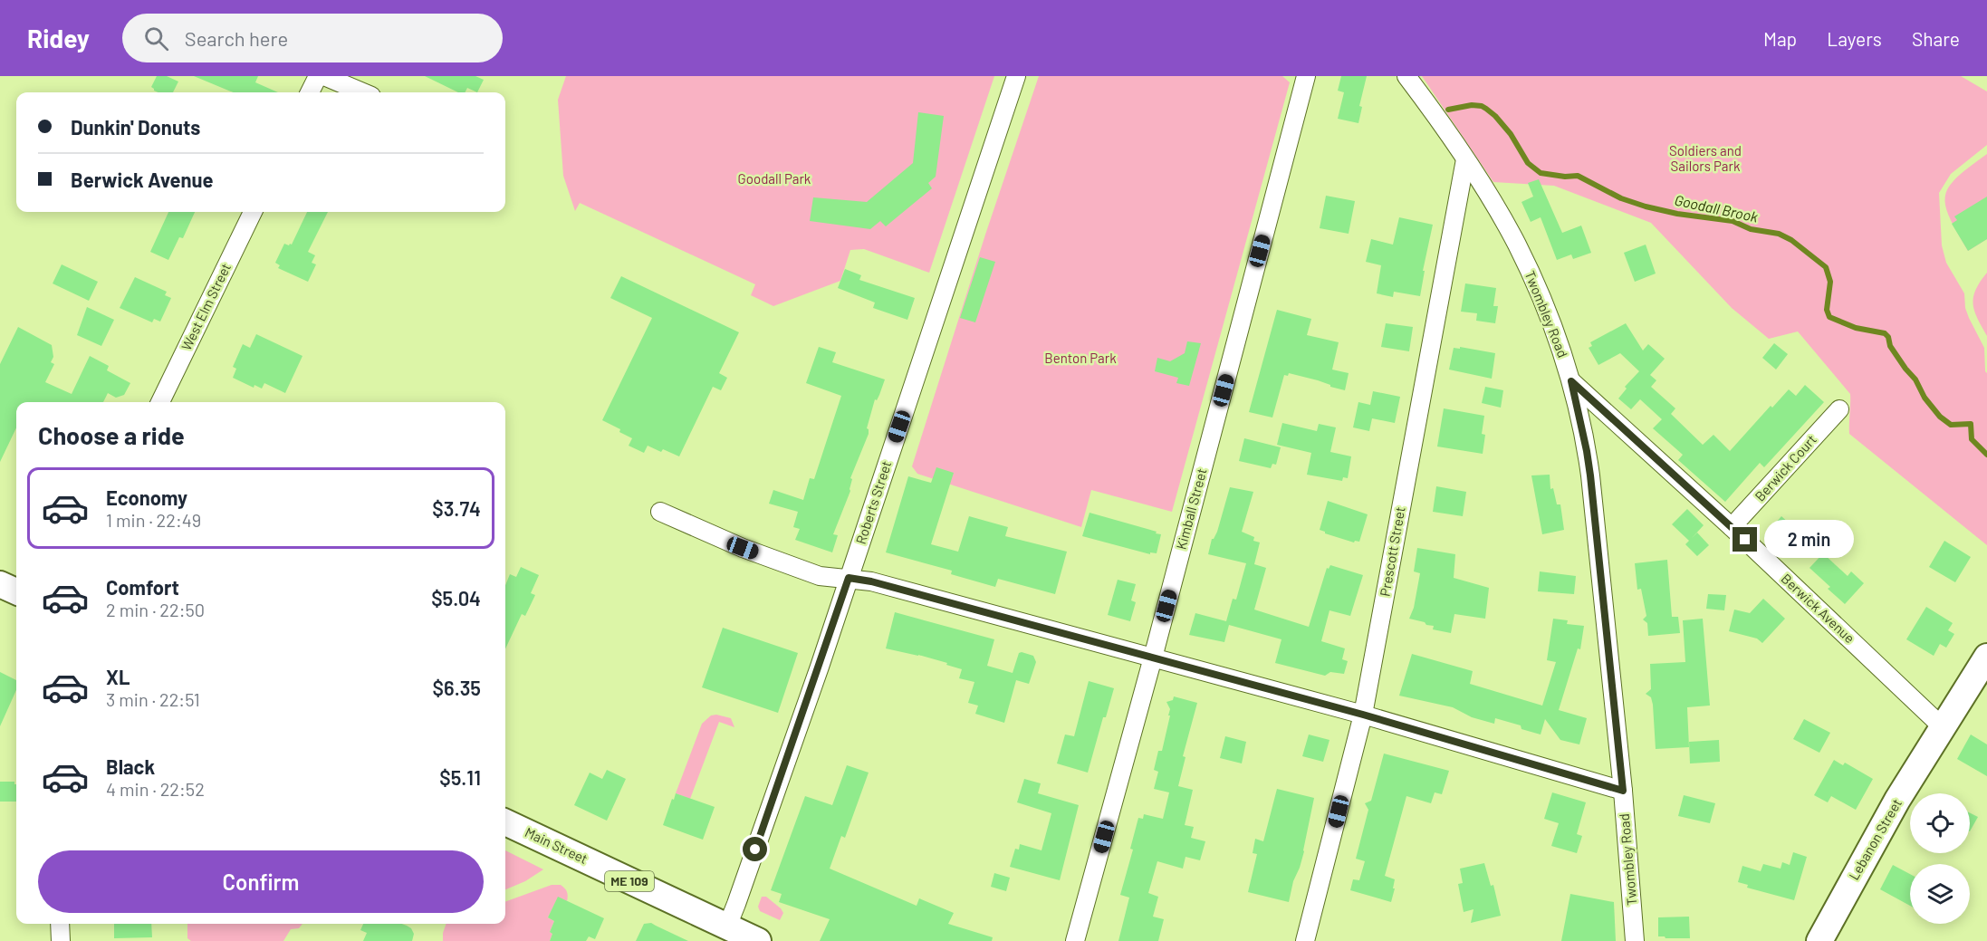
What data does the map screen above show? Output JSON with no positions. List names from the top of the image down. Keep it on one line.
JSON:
{"streets":{"highway":["Lebanon Street","Main Street","ME 109"],"street":["West Elm Street","Twombley Road","Berwick Court","Roberts Street","Kimball Street","Prescott Street","Berwick Avenue"]},"crossings":[["Twombley Road","Prescott Street"],["Twombley Road","Berwick Avenue"],["Berwick Court","Berwick Avenue"],["Roberts Street","Main Street"],["Berwick Avenue","Lebanon Street"]],"water":["Goodall Brook"],"parks":["Soldiers and Sailors Park","Goodall Park","Benton Park"],"page":{"header":"Ridey","search":"Search here","nav":["Map","Layers","Share"],"banner":["Dunkin' Donuts","Berwick Avenue"],"heading":"Choose a ride","list":[{"name":"Economy","note":"1 min · 22:49","value":"$3.74"},{"name":"Comfort","note":"2 min · 22:50","value":"$5.04"},{"name":"XL","note":"3 min · 22:51","value":"$6.35"},{"name":"Black","note":"4 min · 22:52","value":"$5.11"}],"bubble":"2 min","buttons":"Confirm"}}
